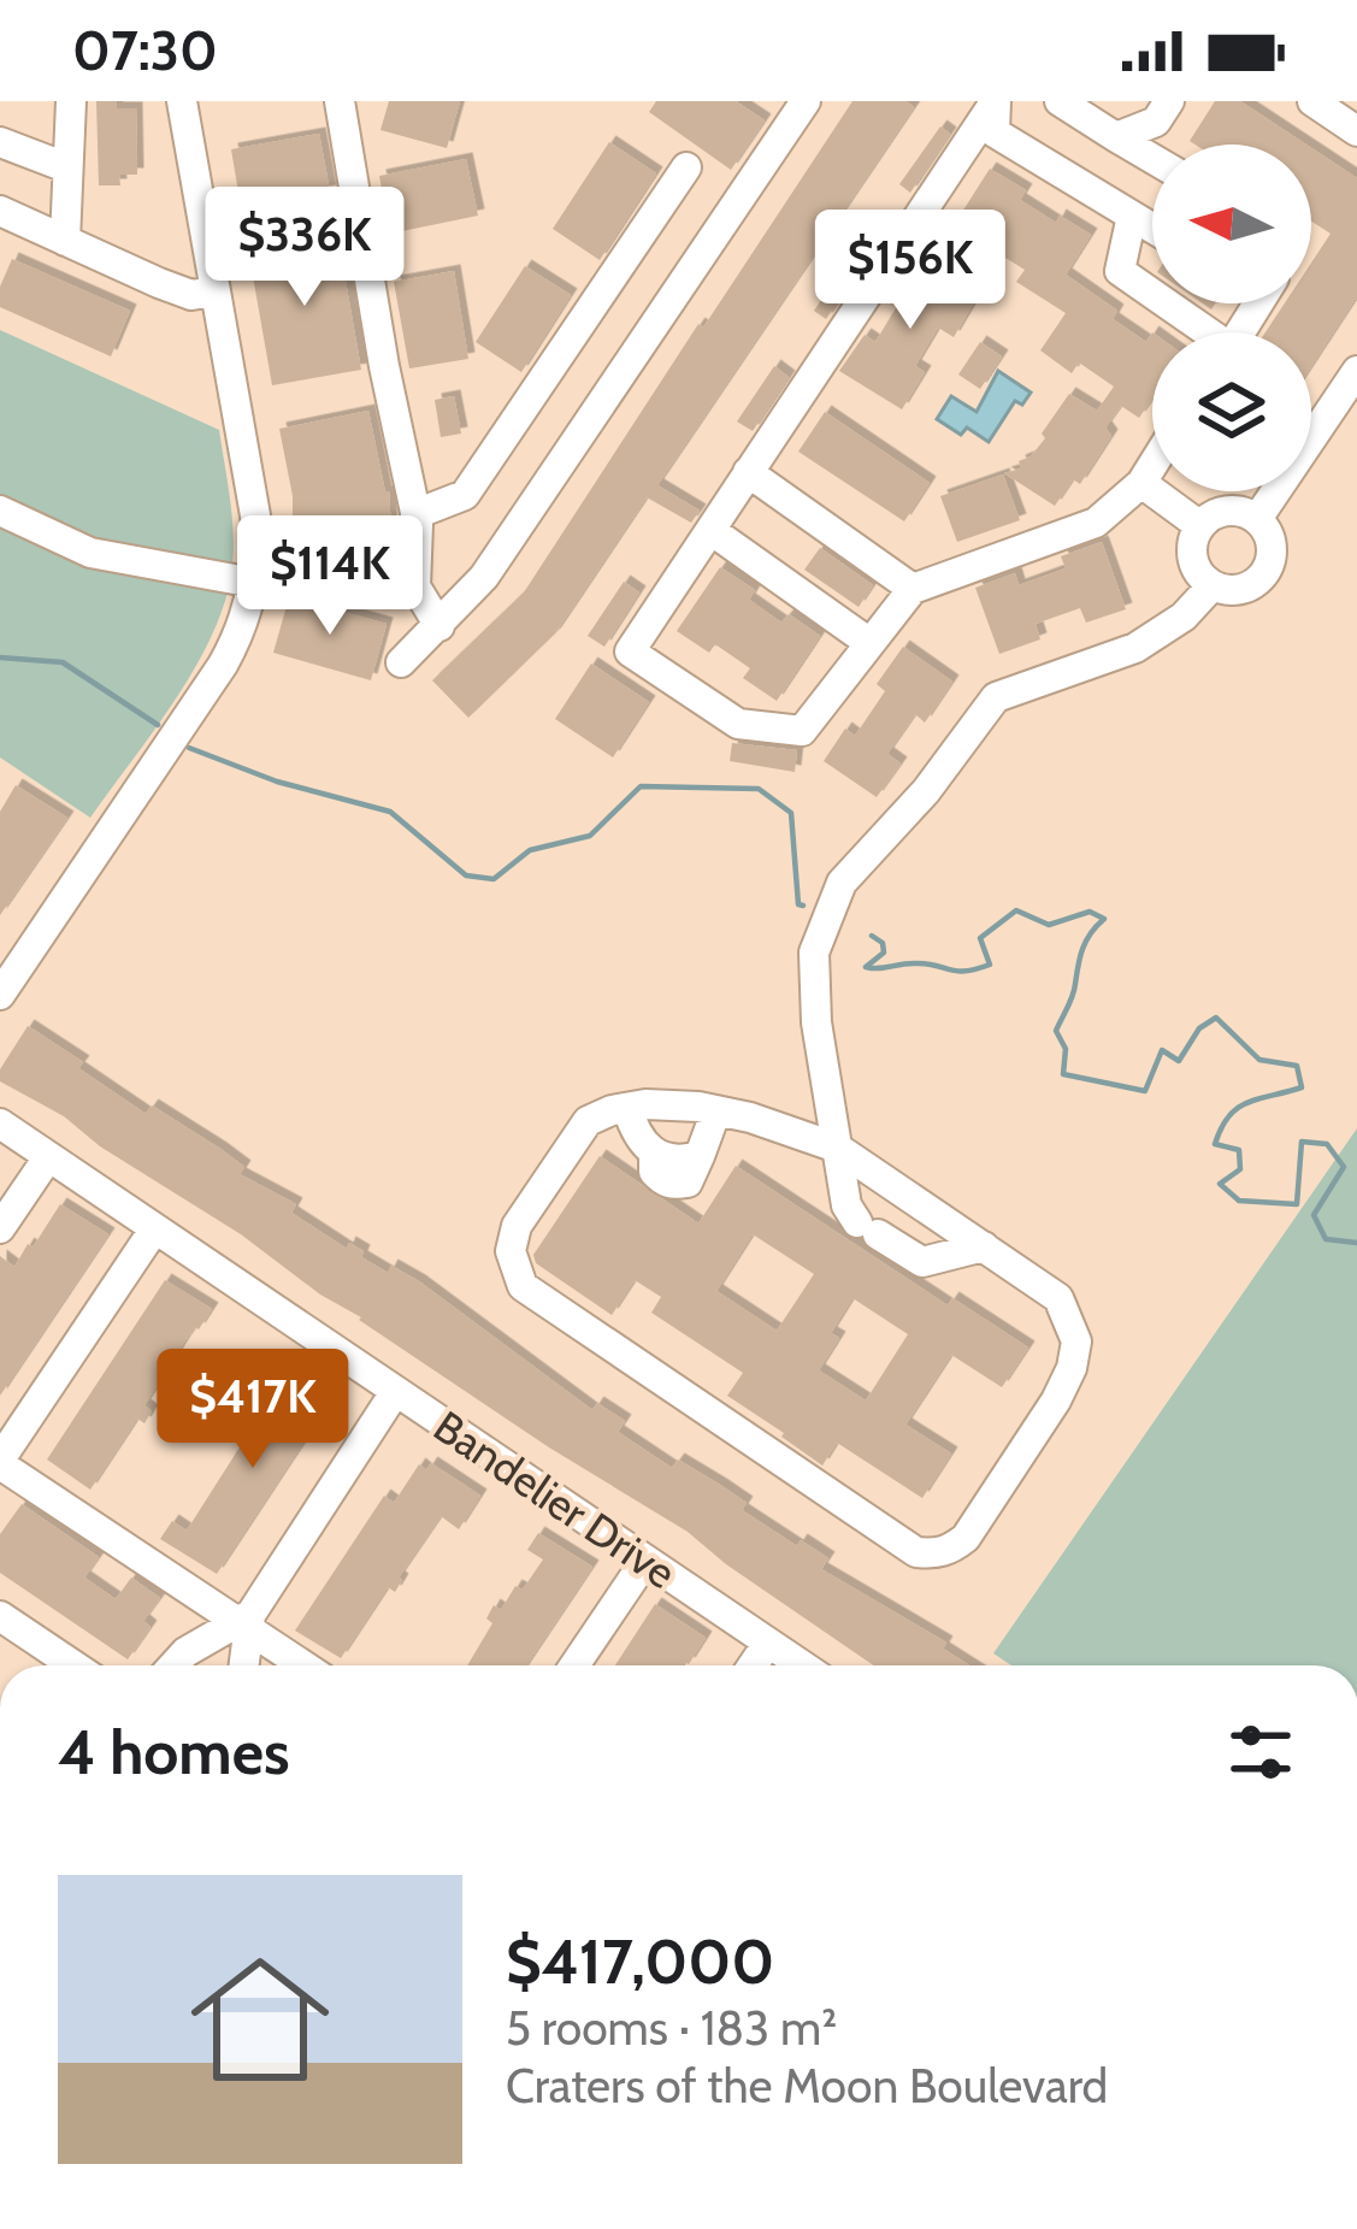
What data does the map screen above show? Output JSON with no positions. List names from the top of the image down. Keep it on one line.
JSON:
{"streets":{"street":["Bandelier Drive"]},"north":"left","page":{"status":"07:30","price":["$336K","$156K","$114K","$417K"],"heading":"4 homes","list":[{"name":"$417,000","note":"5 rooms · 183 m² · Craters of the Moon Boulevard"}]}}
